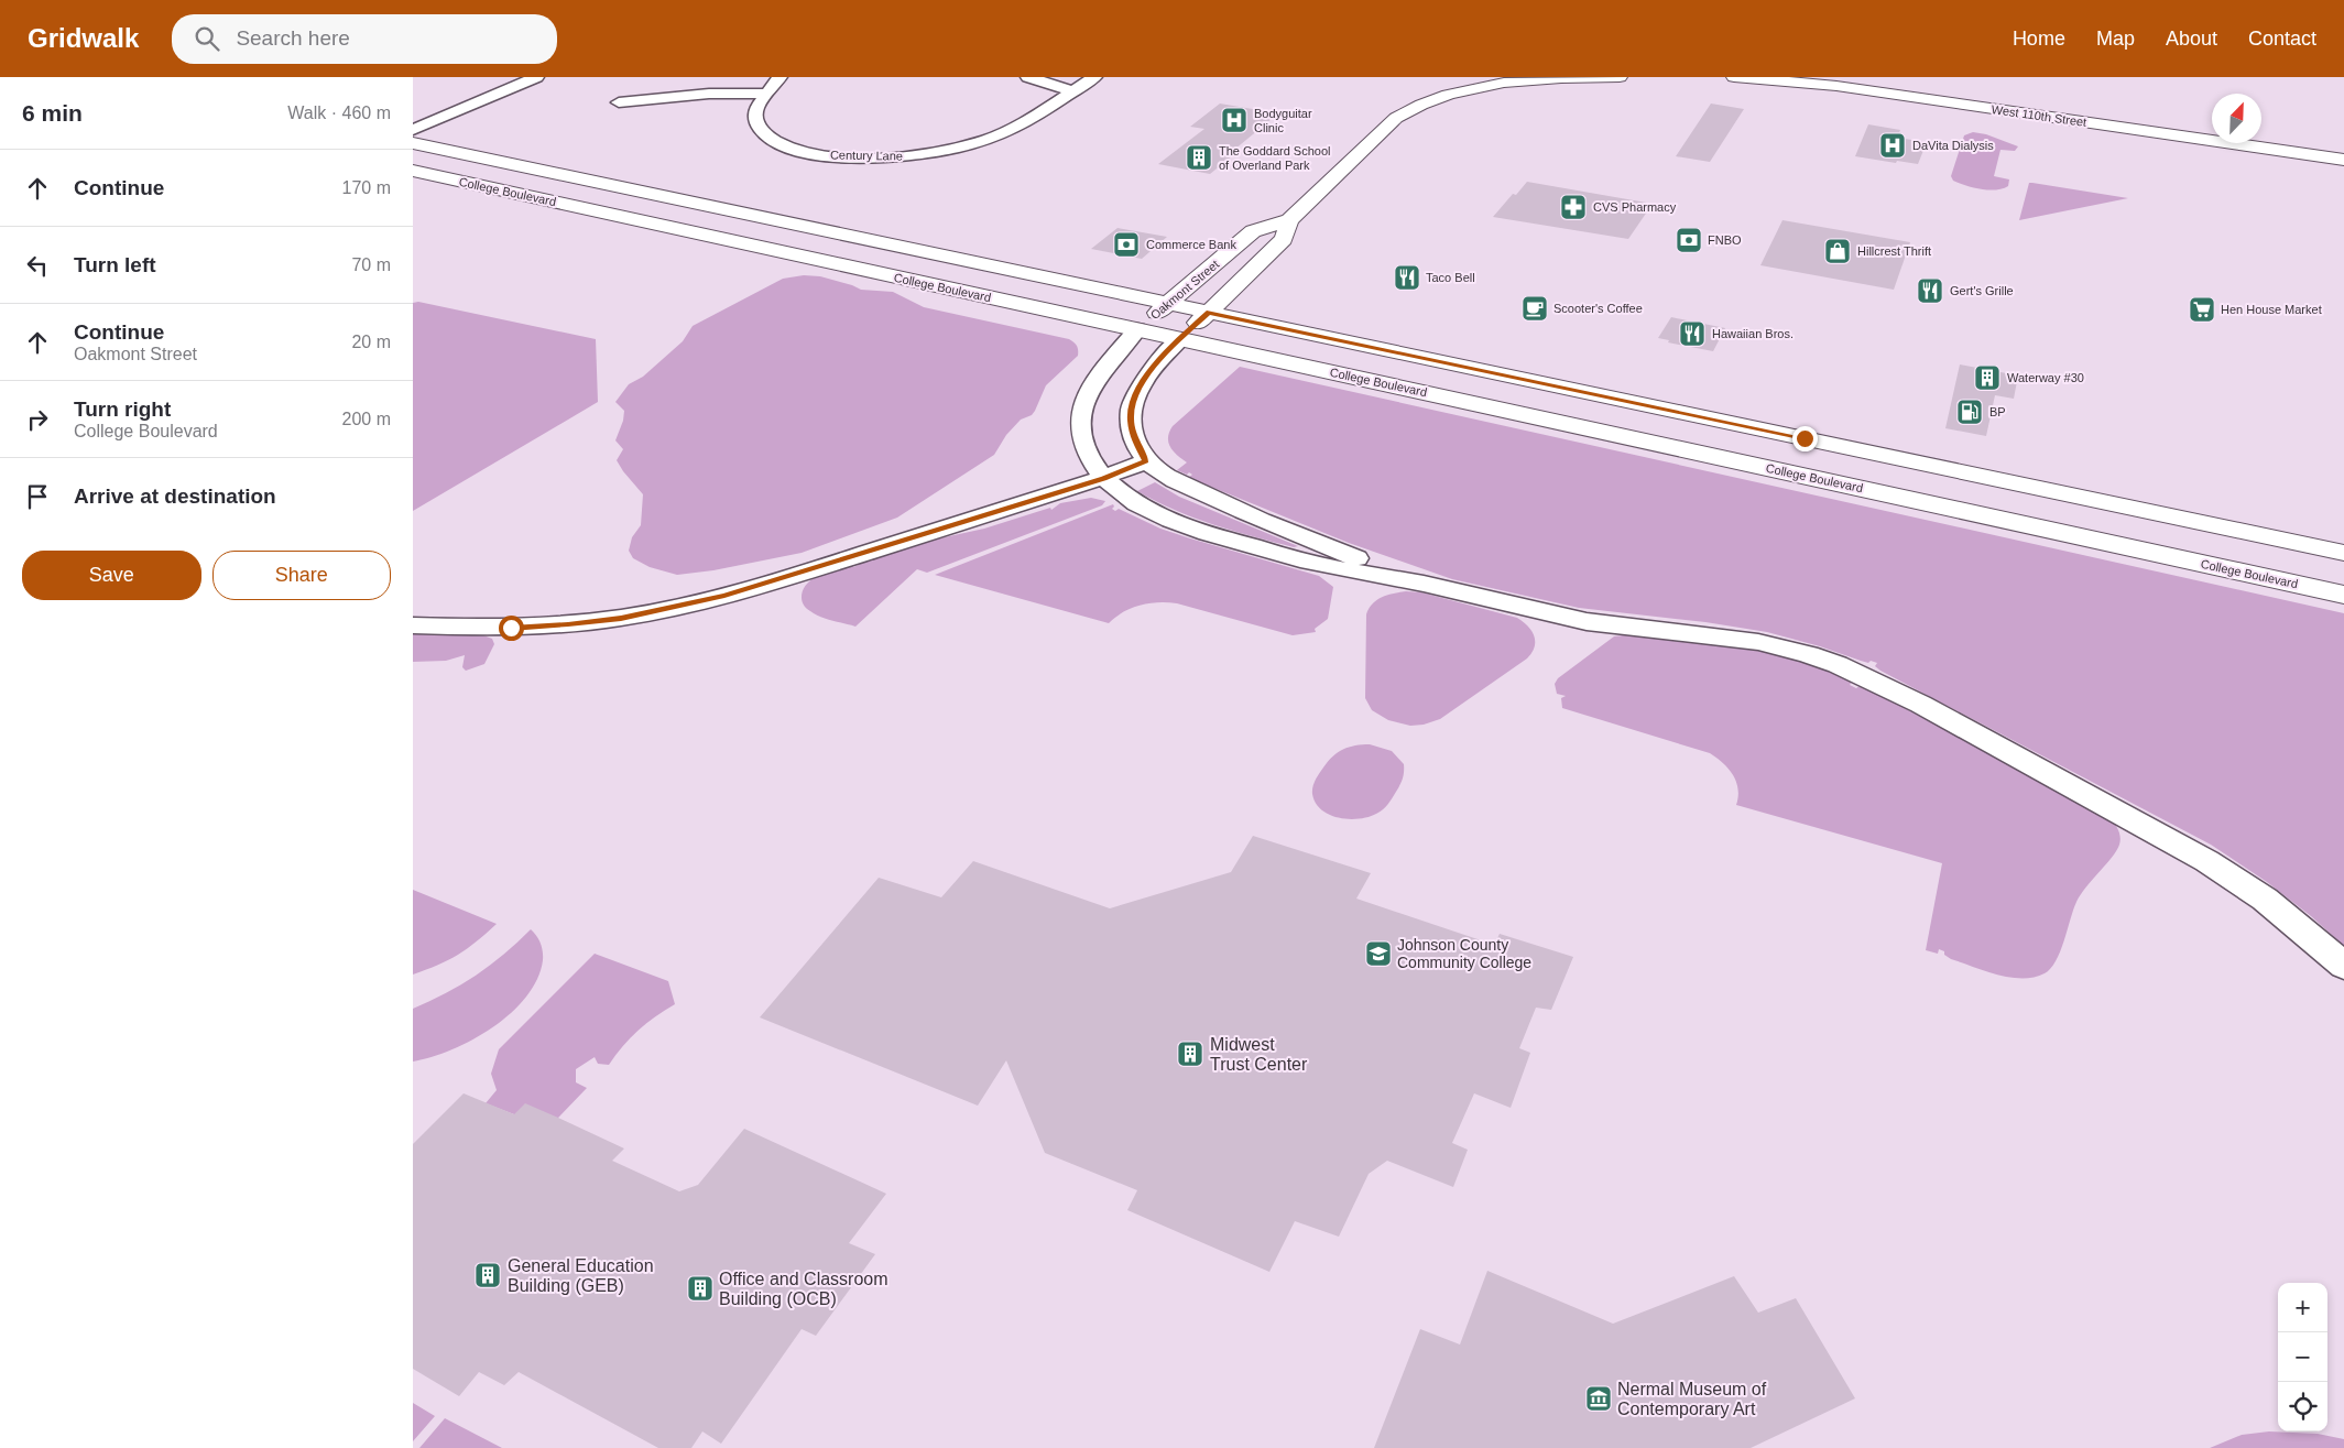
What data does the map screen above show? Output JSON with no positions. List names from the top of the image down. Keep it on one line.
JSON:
{"streets":{"main road":["West 110th Street","College Boulevard","Oakmont Street"],"street":["Century Lane"]},"crossings":[["College Boulevard","Oakmont Street"]],"places":{"hospital":["Bodyguitar Clinic","DaVita Dialysis"],"building":["The Goddard School of Overland Park","Waterway #30","Midwest Trust Center","General Education Building (GEB)","Office and Classroom Building (OCB)"],"pharmacy":["CVS Pharmacy"],"bank":["FNBO","Commerce Bank"],"shop":["Hillcrest Thrift"],"restaurant":["Taco Bell","Gert's Grille","Hawaiian Bros."],"cafe":["Scooter's Coffee"],"supermarket":["Hen House Market"],"fuel station":["BP"],"school or university":["Johnson County Community College"],"museum":["Nermal Museum of Contemporary Art"]},"north":"top right","page":{"header":"Gridwalk","search":"Search here","nav":["Home","Map","About","Contact"],"heading":["6 min","Walk · 460 m"],"list":[["Continue","170 m"],["Turn left","70 m"],["Continue","Oakmont Street","20 m"],["Turn right","College Boulevard","200 m"],"Arrive at destination"],"buttons":["Save","Share"],"map_buttons":["+","−"]}}
